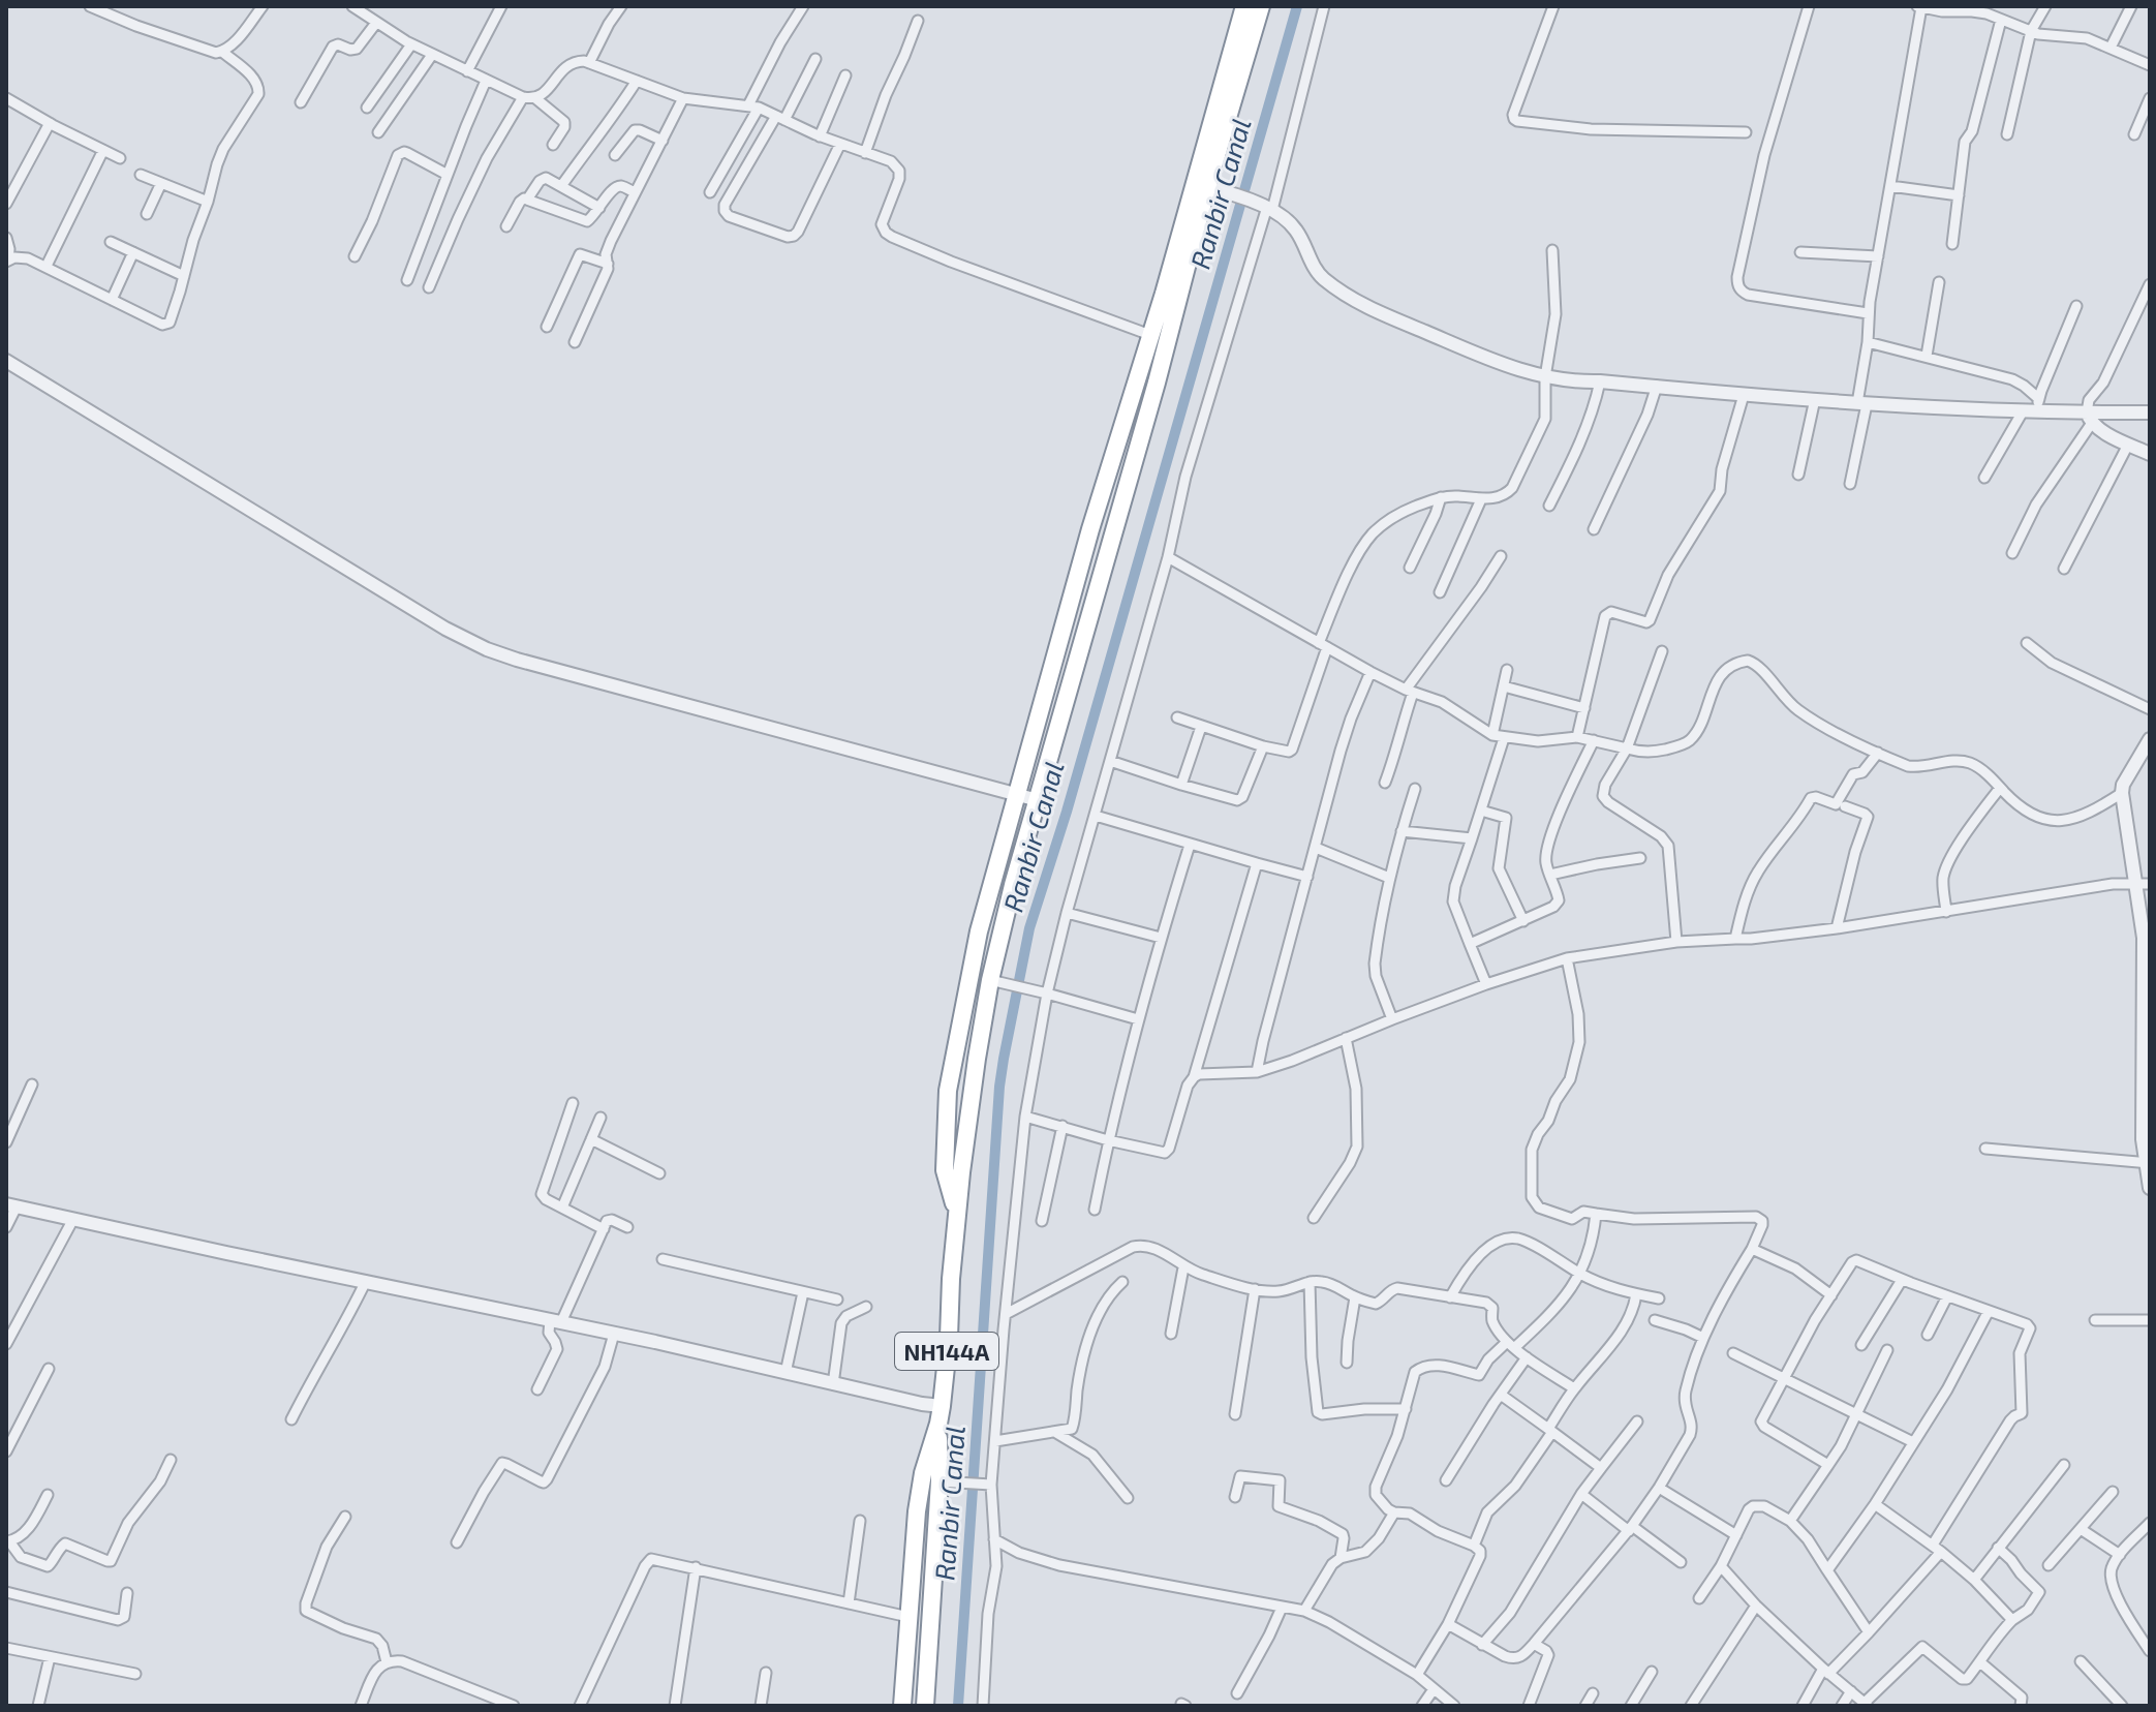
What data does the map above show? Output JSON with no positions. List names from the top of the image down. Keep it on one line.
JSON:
{"streets":{"highway":["NH144A"]},"water":["Ranbir Canal"]}
